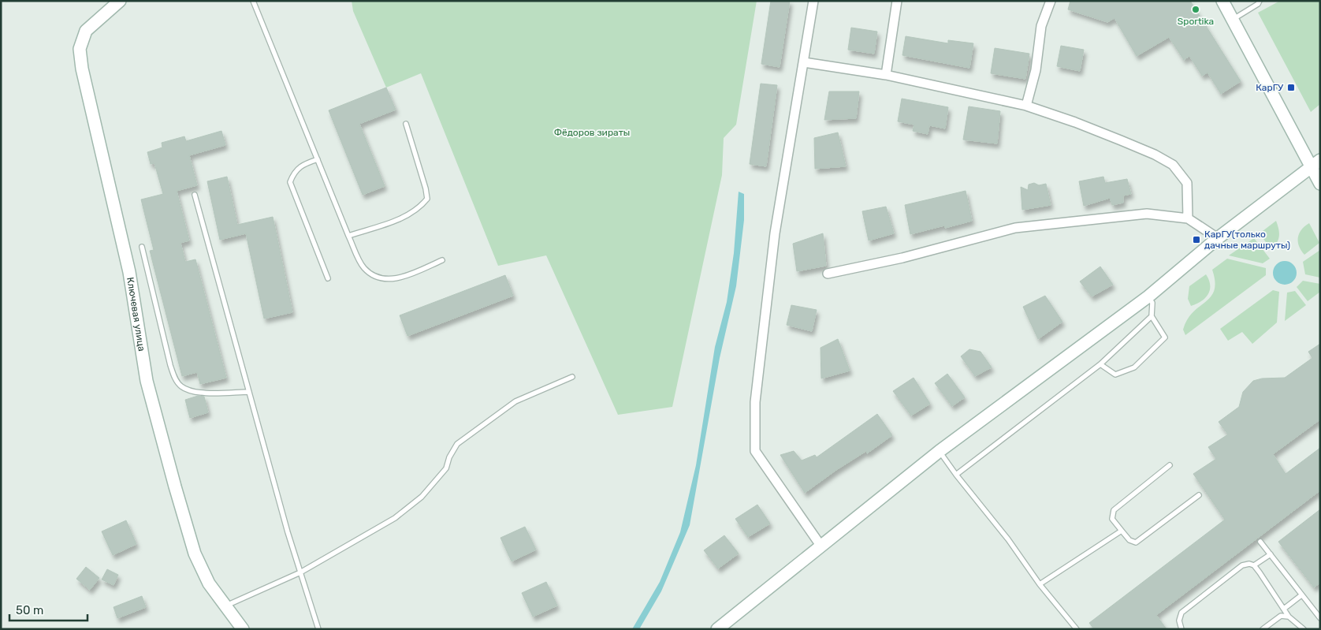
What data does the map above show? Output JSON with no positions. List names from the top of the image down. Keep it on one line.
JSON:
{"streets":{"street":["Ключевая улица"]},"parks":["Фёдоров зираты"],"places":{"other":["Sportika"],"transit":["КарГУ","КарГУ(только дачные маршруты)"]},"scale_bar":"50 m"}
